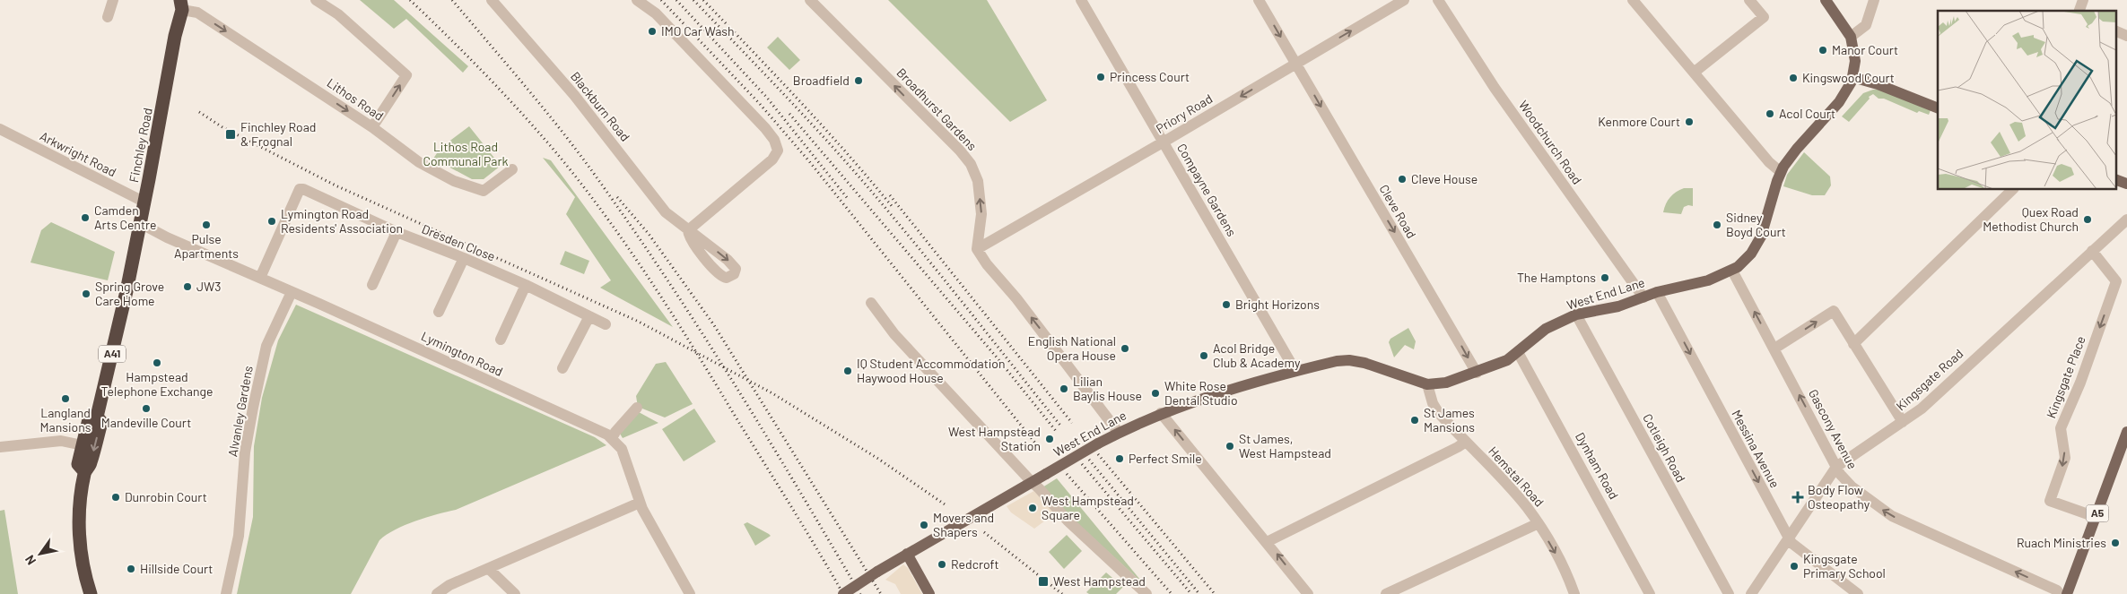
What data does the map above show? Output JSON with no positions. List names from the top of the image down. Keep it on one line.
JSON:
{"streets":{"highway":["Finchley Road","A41"],"main road":["West End Lane","A5"],"street":["Lithos Road","Blackburn Road","Broadhurst Gardens","Priory Road","Woodchurch Road","Arkwright Road","Compayne Gardens","Cleve Road","Dresden Close","Lymington Road","Kingsgate Place","Kingsgate Road","Alvanley Gardens","Gascony Avenue","Cotleigh Road","Messina Avenue","Dynham Road","Hemstal Road"]},"crossings":[["Lithos Road","Finchley Road"],["Broadhurst Gardens","Priory Road"],["Priory Road","Compayne Gardens"],["Priory Road","Cleve Road"],["Woodchurch Road","West End Lane"],["Finchley Road","Arkwright Road"],["Finchley Road","Lymington Road"],["Compayne Gardens","West End Lane"],["Cleve Road","West End Lane"],["Dresden Close","Lymington Road"],["West End Lane","Gascony Avenue"],["West End Lane","Cotleigh Road"],["West End Lane","Messina Avenue"],["West End Lane","Dynham Road"],["West End Lane","Hemstal Road"],["Lymington Road","Alvanley Gardens"],["Kingsgate Place","Kingsgate Road"],["Kingsgate Place","A5"],["Kingsgate Road","Gascony Avenue"],["Kingsgate Road","Messina Avenue"]],"one_way":["Lithos Road","Broadhurst Gardens","Cleve Road","Kingsgate Place","Gascony Avenue","Messina Avenue"],"parks":["Lithos Road Communal Park"],"places":{"other":["IMO Car Wash","Manor Court","Princess Court","Kingswood Court","Broadfield","Acol Court","Kenmore Court","Cleve House","Camden Arts Centre","Quex Road Methodist Church","Lymington Road Residents' Association","Pulse Apartments","Sidney Boyd Court","The Hamptons","JW3","Spring Grove Care Home","Bright Horizons","English National Opera House","Acol Bridge Club & Academy","Hampstead Telephone Exchange","IQ Student Accommodation Haywood House","Lilian Baylis House","White Rose Dental Studio","Langland Mansions","Mandeville Court","St James Mansions","West Hampstead Station","St James, West Hampstead","Perfect Smile","Dunrobin Court","West Hampstead Square","Movers and Shapers","Ruach Ministries","Redcroft","Kingsgate Primary School","Hillside Court"],"transit":["Finchley Road & Frognal","West Hampstead"],"health":["Body Flow Osteopathy"]},"north":"bottom left"}
